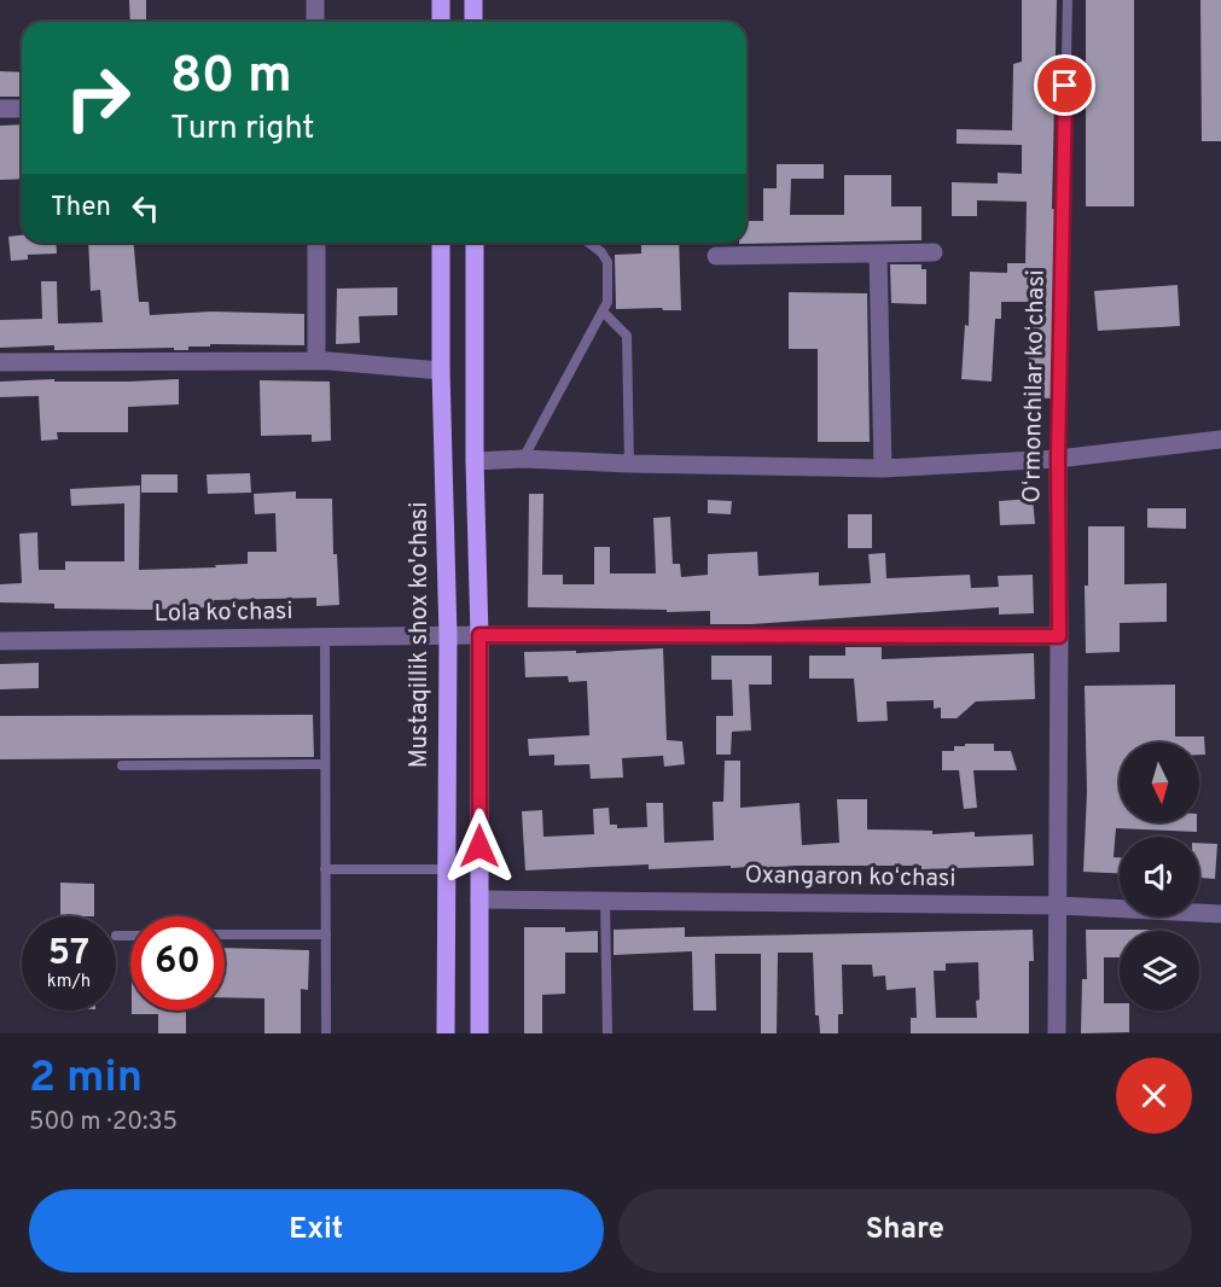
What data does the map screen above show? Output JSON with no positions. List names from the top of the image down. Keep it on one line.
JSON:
{"streets":{"main road":["Mustaqillik shox ko'chasi"],"street":["Oʻrmonchilar koʻchasi","Lola koʻchasi","Oxangaron koʻchasi"]},"crossings":[["Oʻrmonchilar koʻchasi","Lola koʻchasi"],["Oʻrmonchilar koʻchasi","Oxangaron koʻchasi"],["Lola koʻchasi","Mustaqillik shox ko'chasi"]],"north":"bottom","page":{"turn":["80 m","Turn right"],"then":"Then","speed":"57 km/h","limit":"60","heading":["2 min","500 m · 20:35"],"buttons":["Exit","Share"]}}
